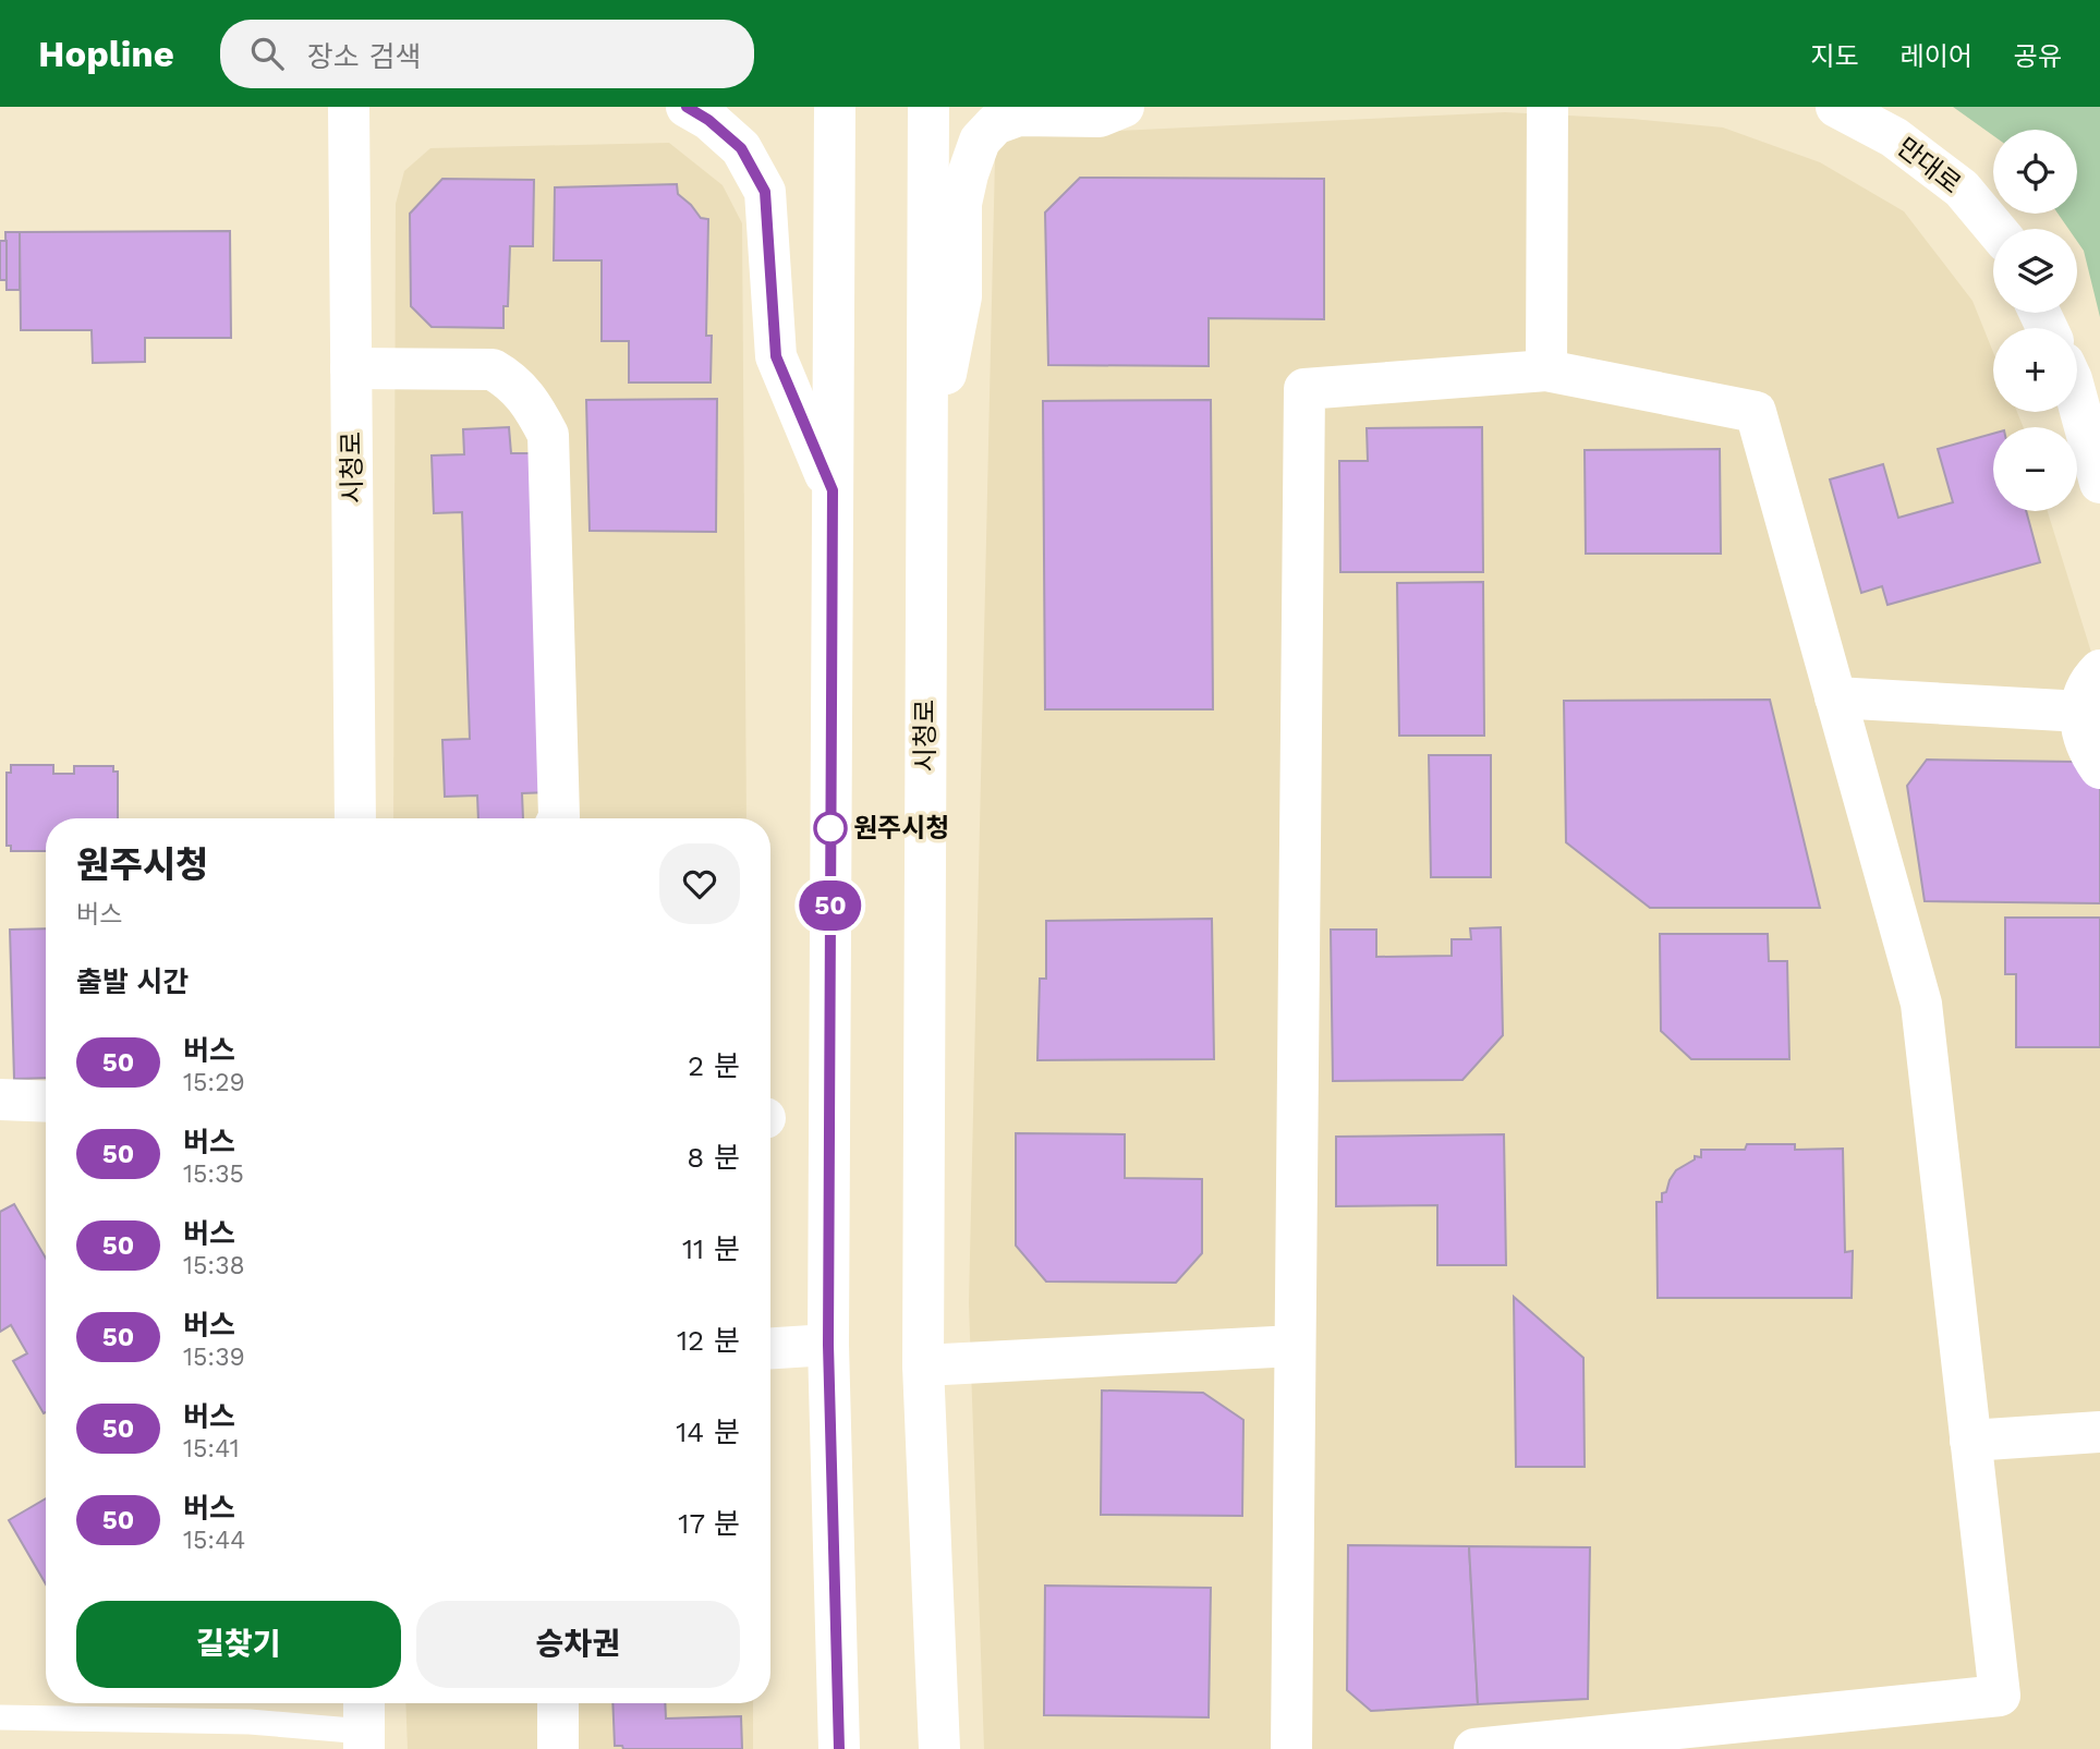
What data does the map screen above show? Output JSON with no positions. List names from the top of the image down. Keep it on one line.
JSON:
{"streets":{"street":["만대로","시청로"]},"places":["원주시청"],"lines":["bus line 50"],"page":{"header":"Hopline","search":"장소 검색","nav":["지도","레이어","공유"],"on_map":"50","map_buttons":["+","−"],"heading":[["원주시청","버스"],"출발 시간"],"list":[{"mark":"50","name":"버스","note":"15:29","value":"2 분"},{"mark":"50","name":"버스","note":"15:35","value":"8 분"},{"mark":"50","name":"버스","note":"15:38","value":"11 분"},{"mark":"50","name":"버스","note":"15:39","value":"12 분"},{"mark":"50","name":"버스","note":"15:41","value":"14 분"},{"mark":"50","name":"버스","note":"15:44","value":"17 분"}],"buttons":["길찾기","승차권"]}}
